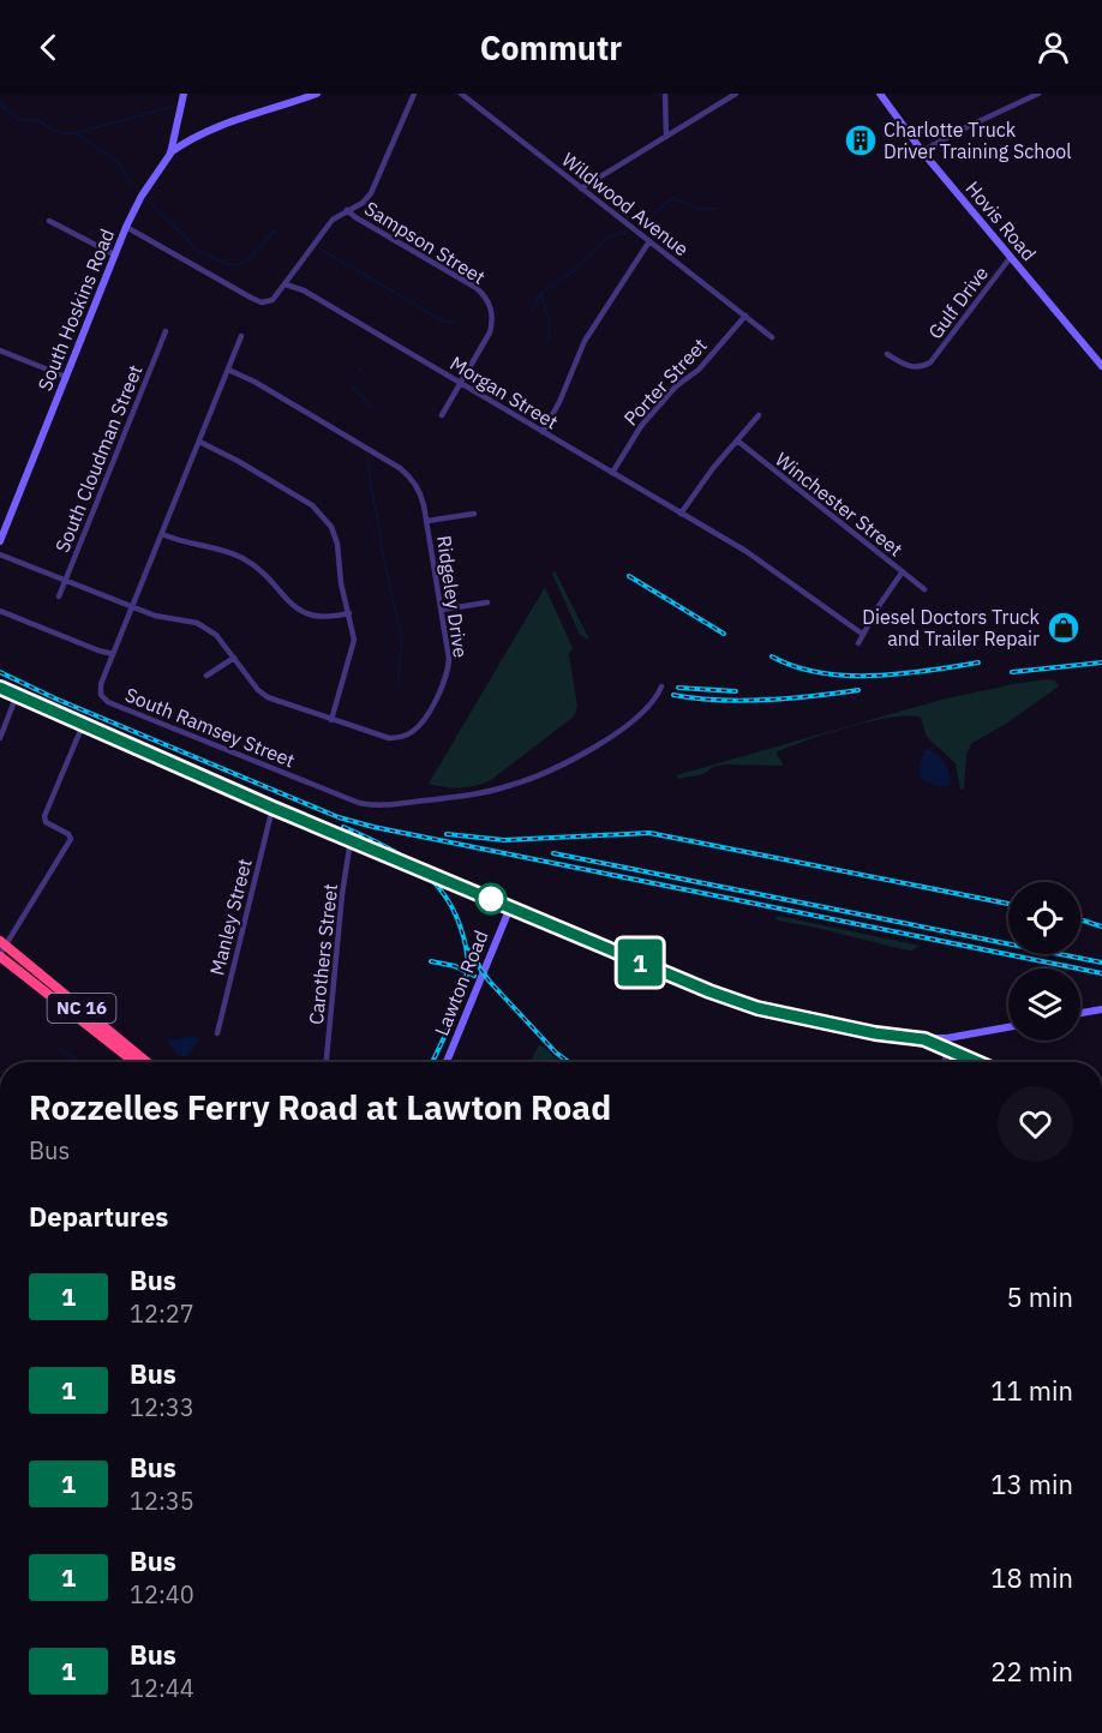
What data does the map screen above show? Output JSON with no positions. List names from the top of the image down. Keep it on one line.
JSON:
{"streets":{"highway":["NC 16"],"street":["Wildwood Avenue","Hovis Road","Sampson Street","Gulf Drive","South Hoskins Road","Porter Street","Morgan Street","South Cloudman Street","Winchester Street","Ridgeley Drive","South Ramsey Street","Manley Street","Carothers Street","Lawton Road"]},"crossings":[["Wildwood Avenue","Porter Street"],["Hovis Road","Gulf Drive"],["Sampson Street","Morgan Street"],["Porter Street","Morgan Street"],["South Cloudman Street","Ridgeley Drive"],["Ridgeley Drive","South Ramsey Street"]],"places":{"building":["Charlotte Truck Driver Training School"],"shop":["Diesel Doctors Truck and Trailer Repair"]},"lines":["bus line 1"],"page":{"header":"Commutr","on_map":"1","heading":[["Rozzelles Ferry Road at Lawton Road","Bus"],"Departures"],"list":[{"mark":"1","name":"Bus","note":"12:27","value":"5 min"},{"mark":"1","name":"Bus","note":"12:33","value":"11 min"},{"mark":"1","name":"Bus","note":"12:35","value":"13 min"},{"mark":"1","name":"Bus","note":"12:40","value":"18 min"},{"mark":"1","name":"Bus","note":"12:44","value":"22 min"}]}}
